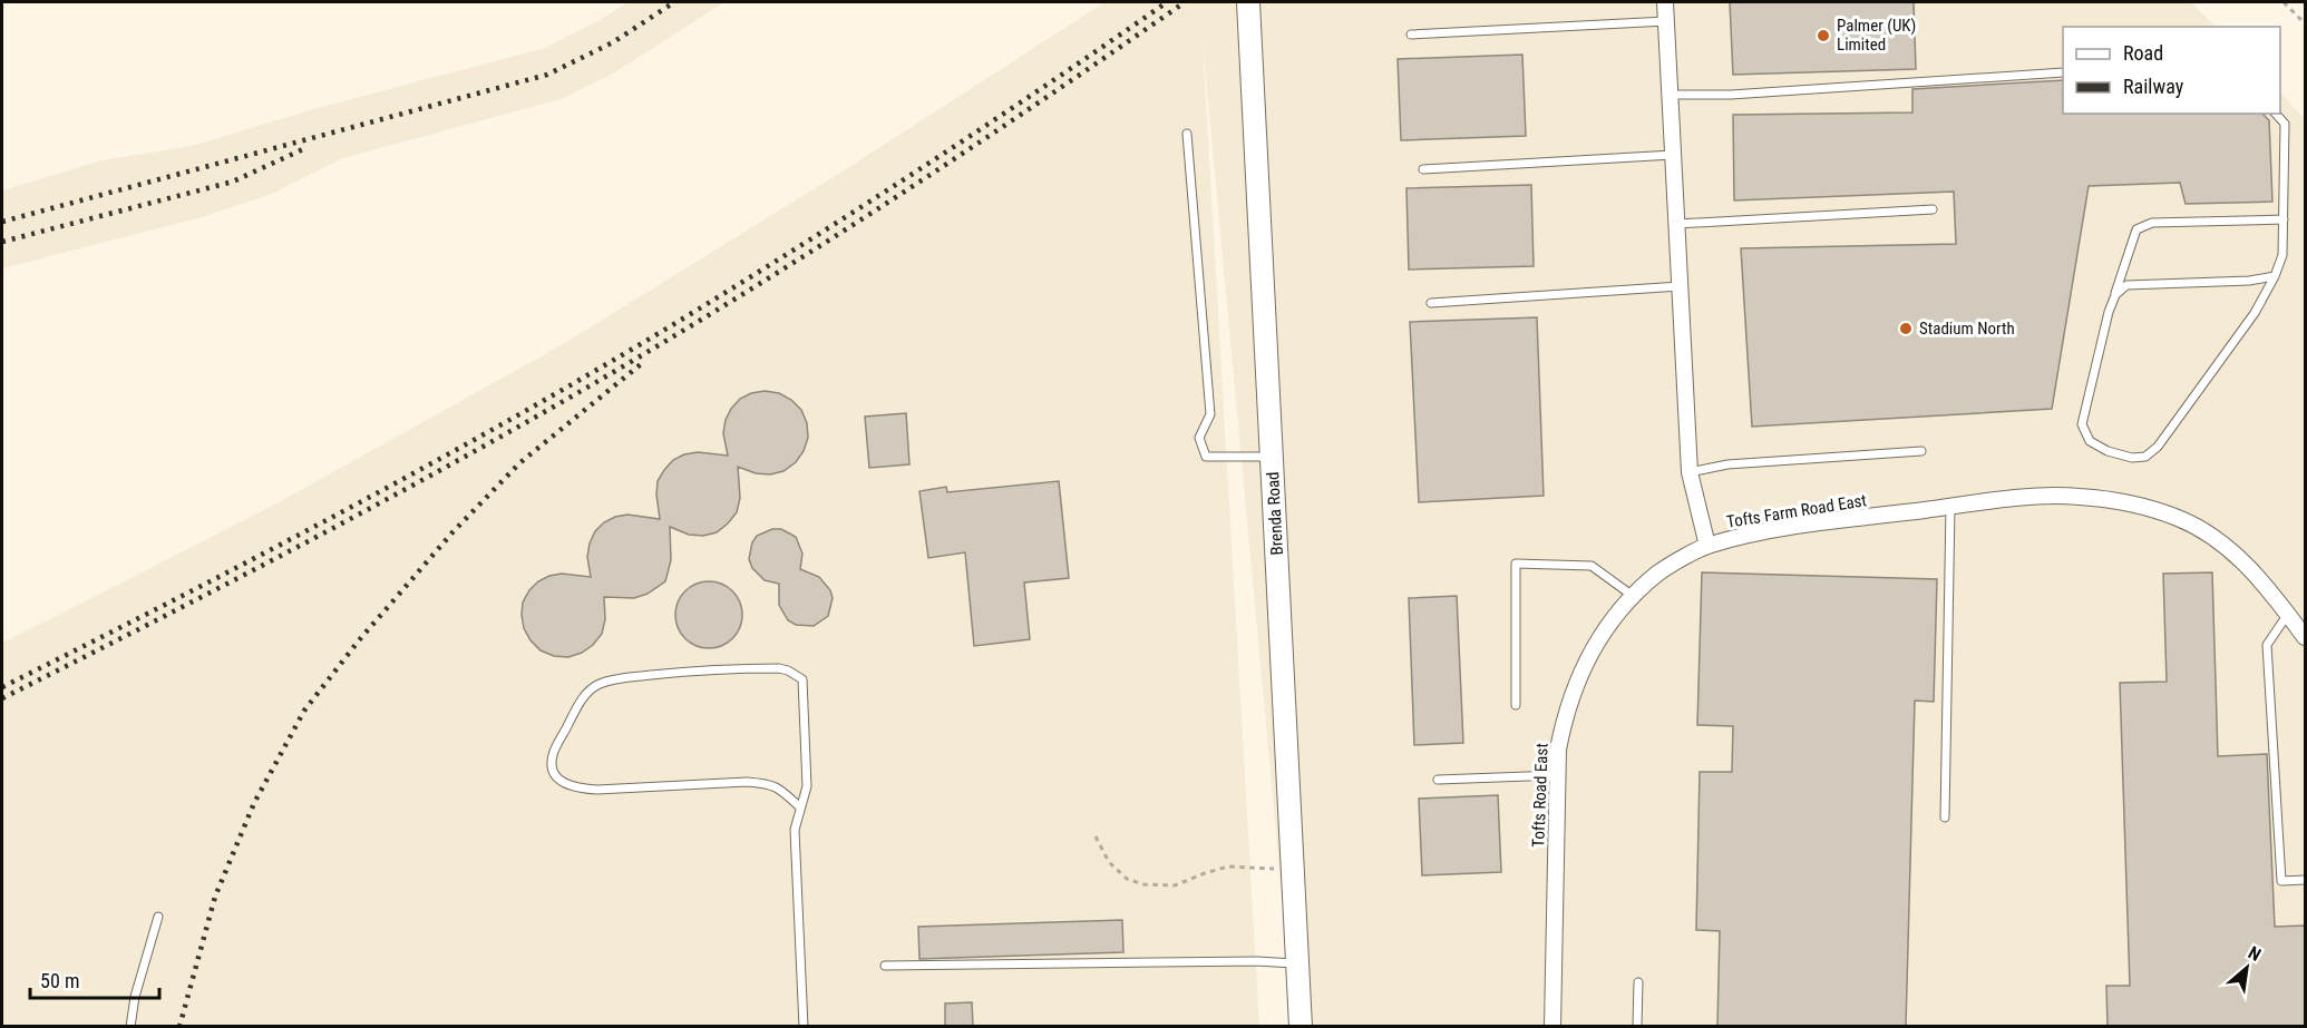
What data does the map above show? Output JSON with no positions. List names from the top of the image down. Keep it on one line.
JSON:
{"streets":{"main road":["Brenda Road"],"street":["Tofts Farm Road East","Tofts Road East"]},"crossings":[["Tofts Farm Road East","Tofts Road East"]],"places":["Palmer (UK) Limited","Stadium North"],"legend":["Road","Railway"],"scale_bar":"50 m","north":"top right"}
